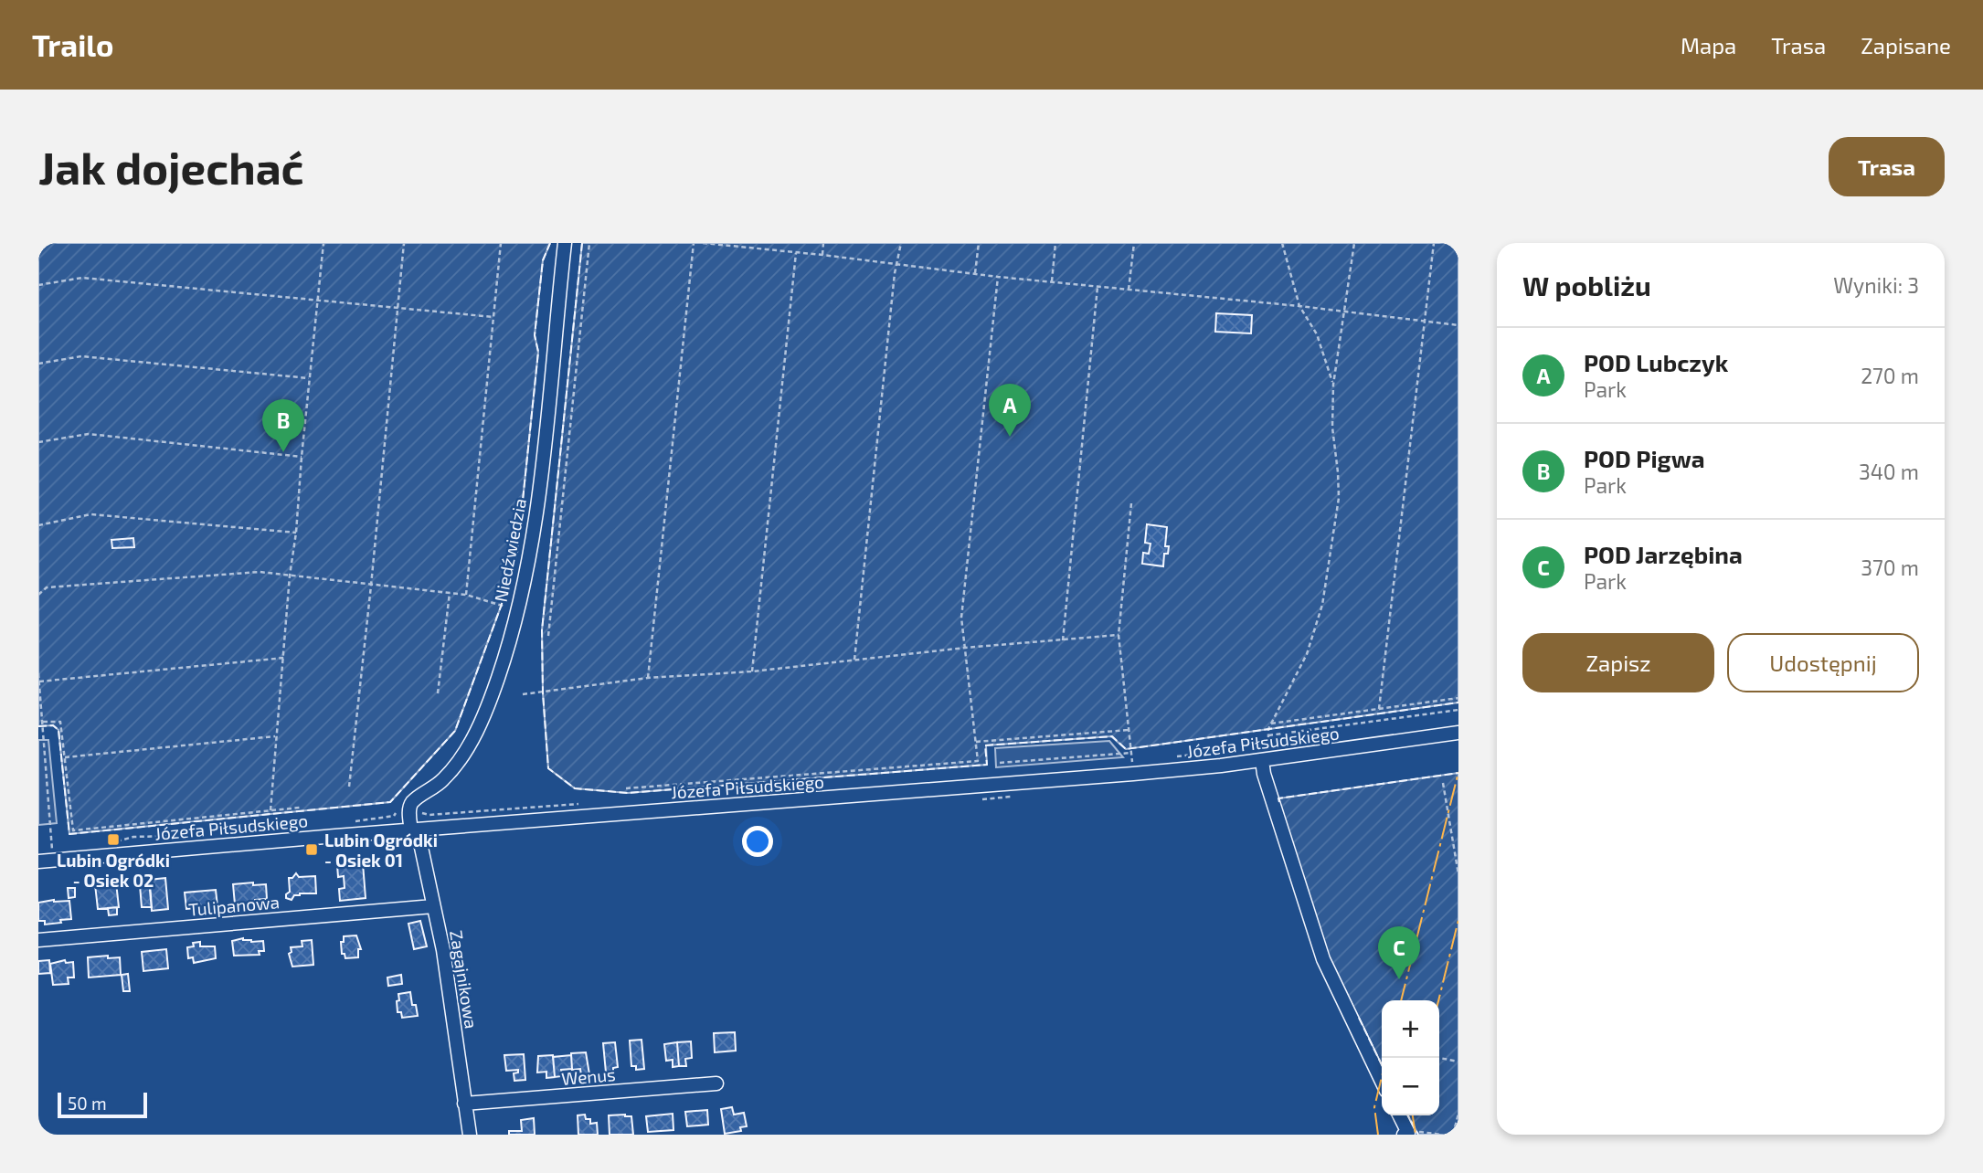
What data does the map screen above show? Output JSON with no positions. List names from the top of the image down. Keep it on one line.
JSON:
{"streets":{"street":["Niedźwiedzia","Józefa Piłsudskiego","Tulipanowa","Zagajnikowa","Wenus"]},"crossings":[["Niedźwiedzia","Józefa Piłsudskiego"],["Niedźwiedzia","Zagajnikowa"],["Józefa Piłsudskiego","Zagajnikowa"],["Tulipanowa","Zagajnikowa"],["Zagajnikowa","Wenus"]],"places":{"transit":["Lubin Ogródki - Osiek 02","Lubin Ogródki - Osiek 01"]},"scale_bar":"50 m","page":{"header":"Trailo","nav":["Mapa","Trasa","Zapisane"],"buttons":["Trasa",["Zapisz","Udostępnij"]],"title":"Jak dojechać","heading":["W pobliżu","Wyniki: 3"],"list":[{"mark":"A","name":"POD Lubczyk","note":"Park","value":"270 m"},{"mark":"B","name":"POD Pigwa","note":"Park","value":"340 m"},{"mark":"C","name":"POD Jarzębina","note":"Park","value":"370 m"}],"pins":["A","B","C"],"map_buttons":["+","−"],"scale":"50 m"}}
